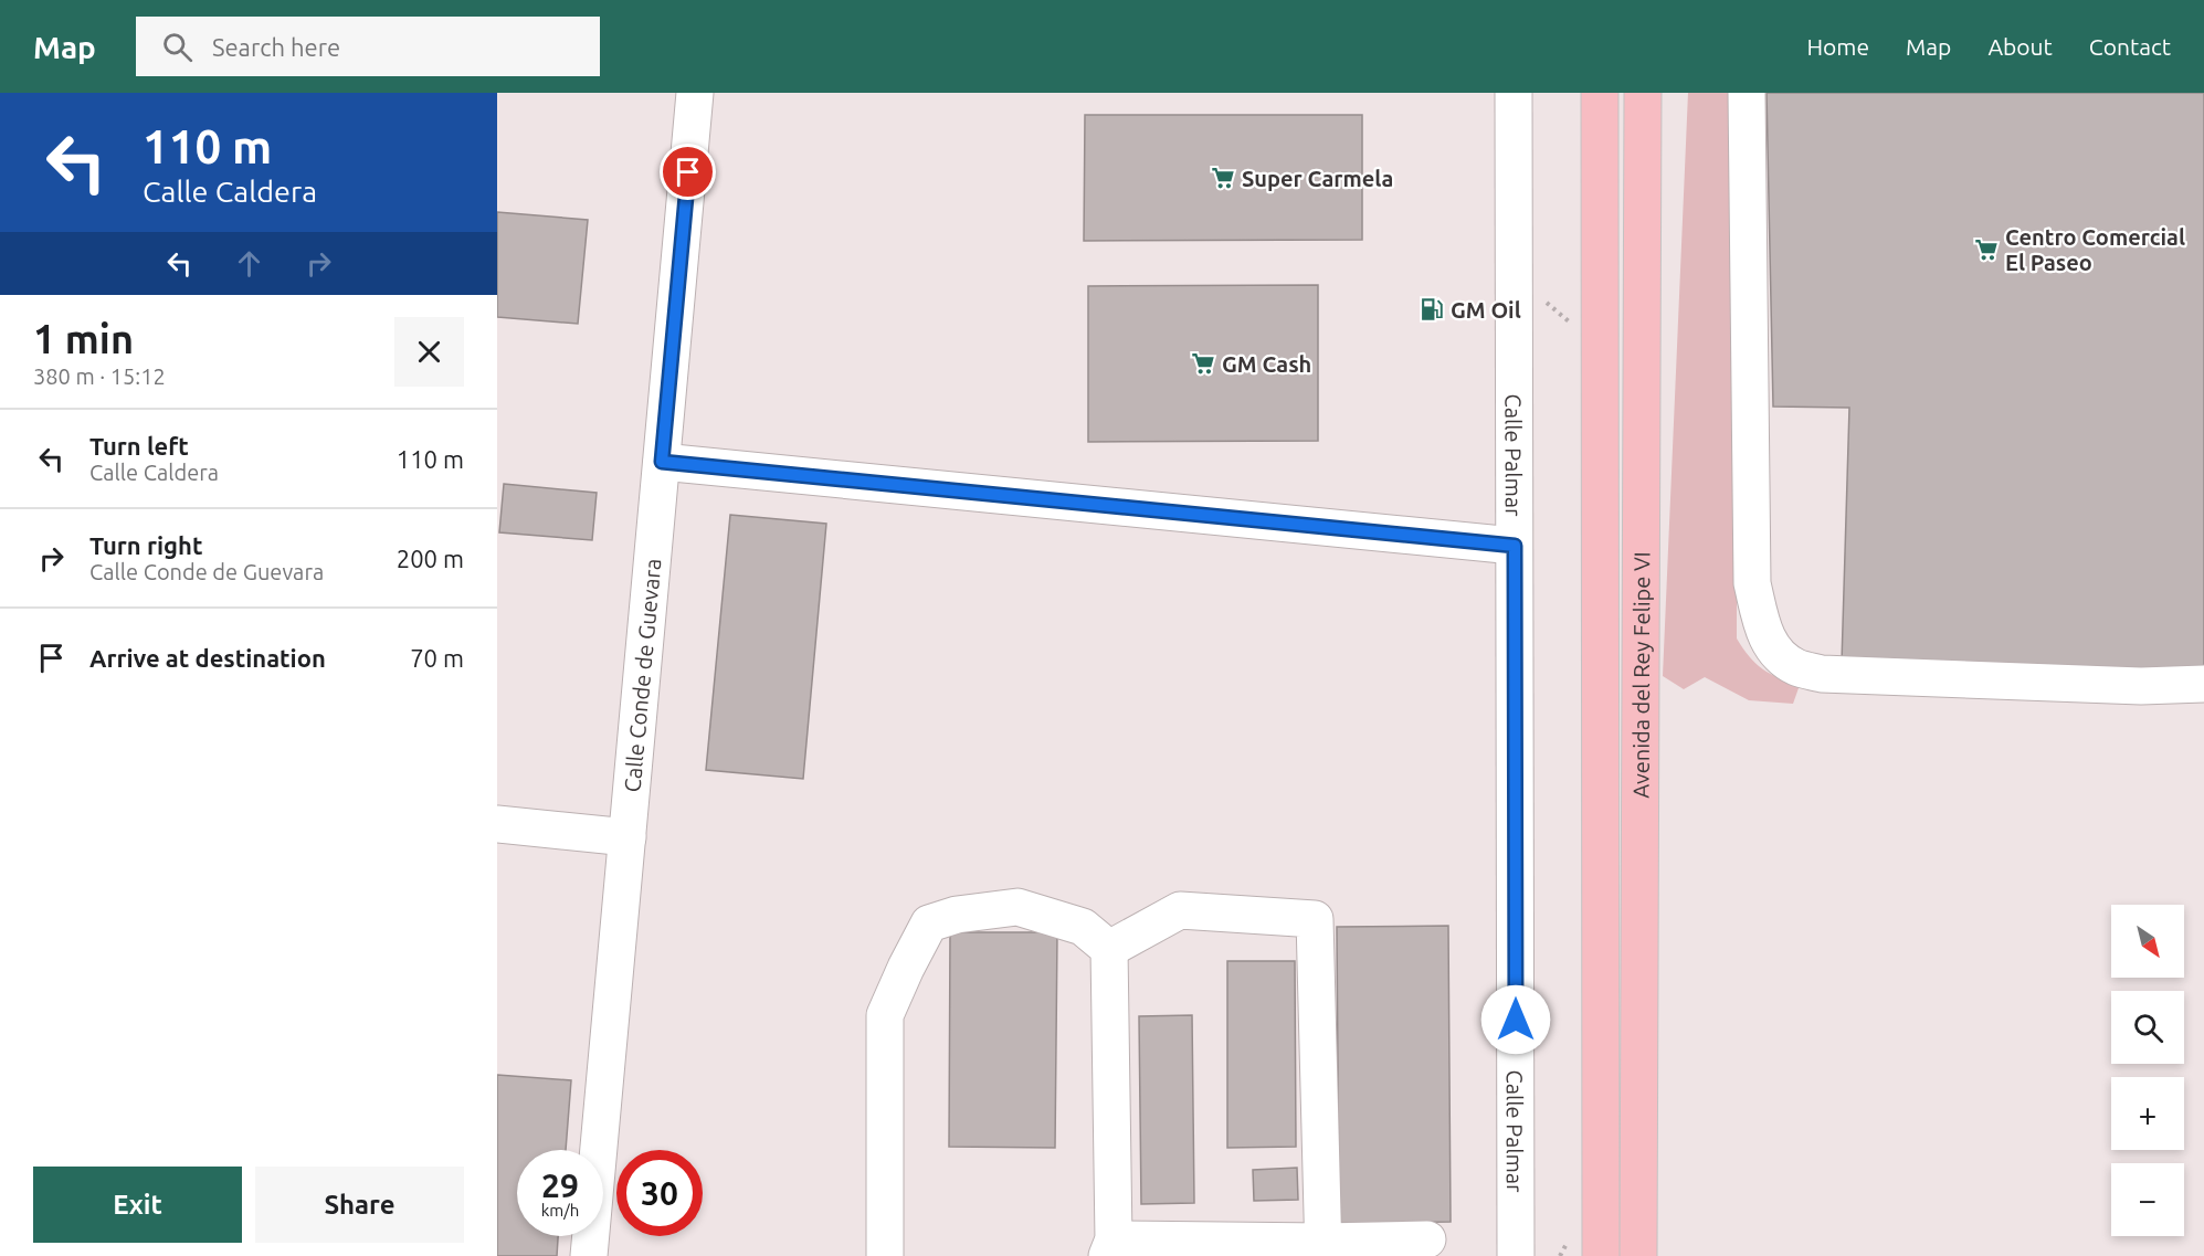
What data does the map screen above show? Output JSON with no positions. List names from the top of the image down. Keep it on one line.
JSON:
{"streets":{"main road":["Avenida del Rey Felipe VI"],"street":["Calle Palmar","Calle Conde de Guevara"]},"places":{"supermarket":["Super Carmela","Centro Comercial El Paseo","GM Cash"],"fuel station":["GM Oil"]},"north":"bottom right","page":{"header":"Map","search":"Search here","nav":["Home","Map","About","Contact"],"turn":["110 m","Calle Caldera"],"heading":["1 min","380 m · 15:12"],"list":[{"name":"Turn left","note":"Calle Caldera","value":"110 m"},{"name":"Turn right","note":"Calle Conde de Guevara","value":"200 m"},{"name":"Arrive at destination","value":"70 m"}],"map_buttons":["+","−"],"speed":"29 km/h","limit":"30","buttons":["Exit","Share"]}}
